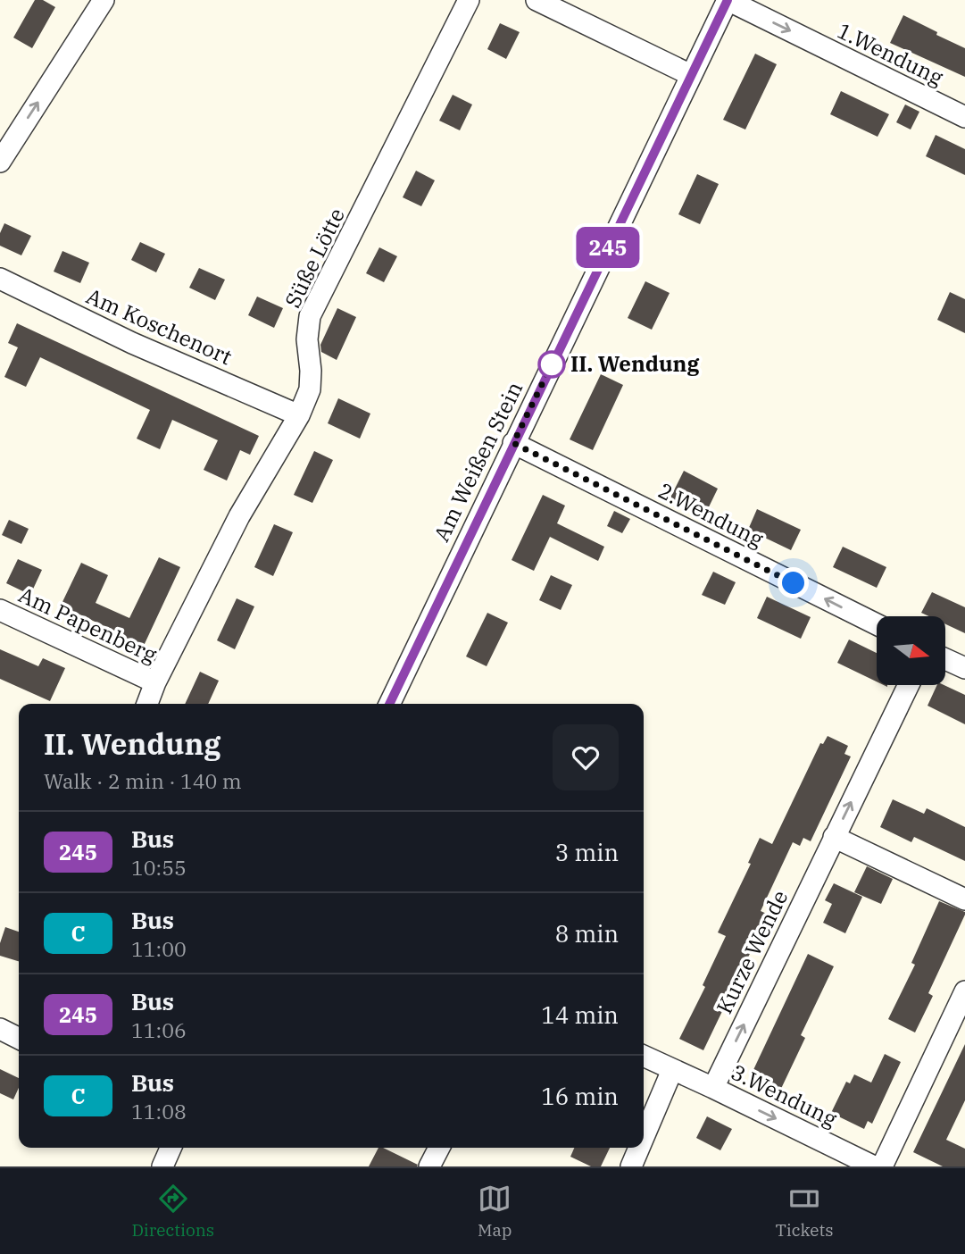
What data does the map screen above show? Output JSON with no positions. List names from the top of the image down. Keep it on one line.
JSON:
{"streets":{"street":["1.Wendung","Süße Lötte","Am Koschenort","Am Weißen Stein","2.Wendung","Am Papenberg","Kurze Wende","3.Wendung"]},"crossings":[["1.Wendung","Am Weißen Stein"],["Süße Lötte","Am Koschenort"],["Süße Lötte","Am Papenberg"],["Am Weißen Stein","2.Wendung"],["Kurze Wende","3.Wendung"]],"one_way":["1.Wendung","2.Wendung","Kurze Wende","3.Wendung"],"places":["II. Wendung"],"lines":["bus line 245"],"north":"right","page":{"on_map":"245","heading":["II. Wendung","Walk · 2 min · 140 m"],"list":[{"mark":"245","name":"Bus","note":"10:55","value":"3 min"},{"mark":"C","name":"Bus","note":"11:00","value":"8 min"},{"mark":"245","name":"Bus","note":"11:06","value":"14 min"},{"mark":"C","name":"Bus","note":"11:08","value":"16 min"}],"tabs":["Directions","Map","Tickets"]}}
